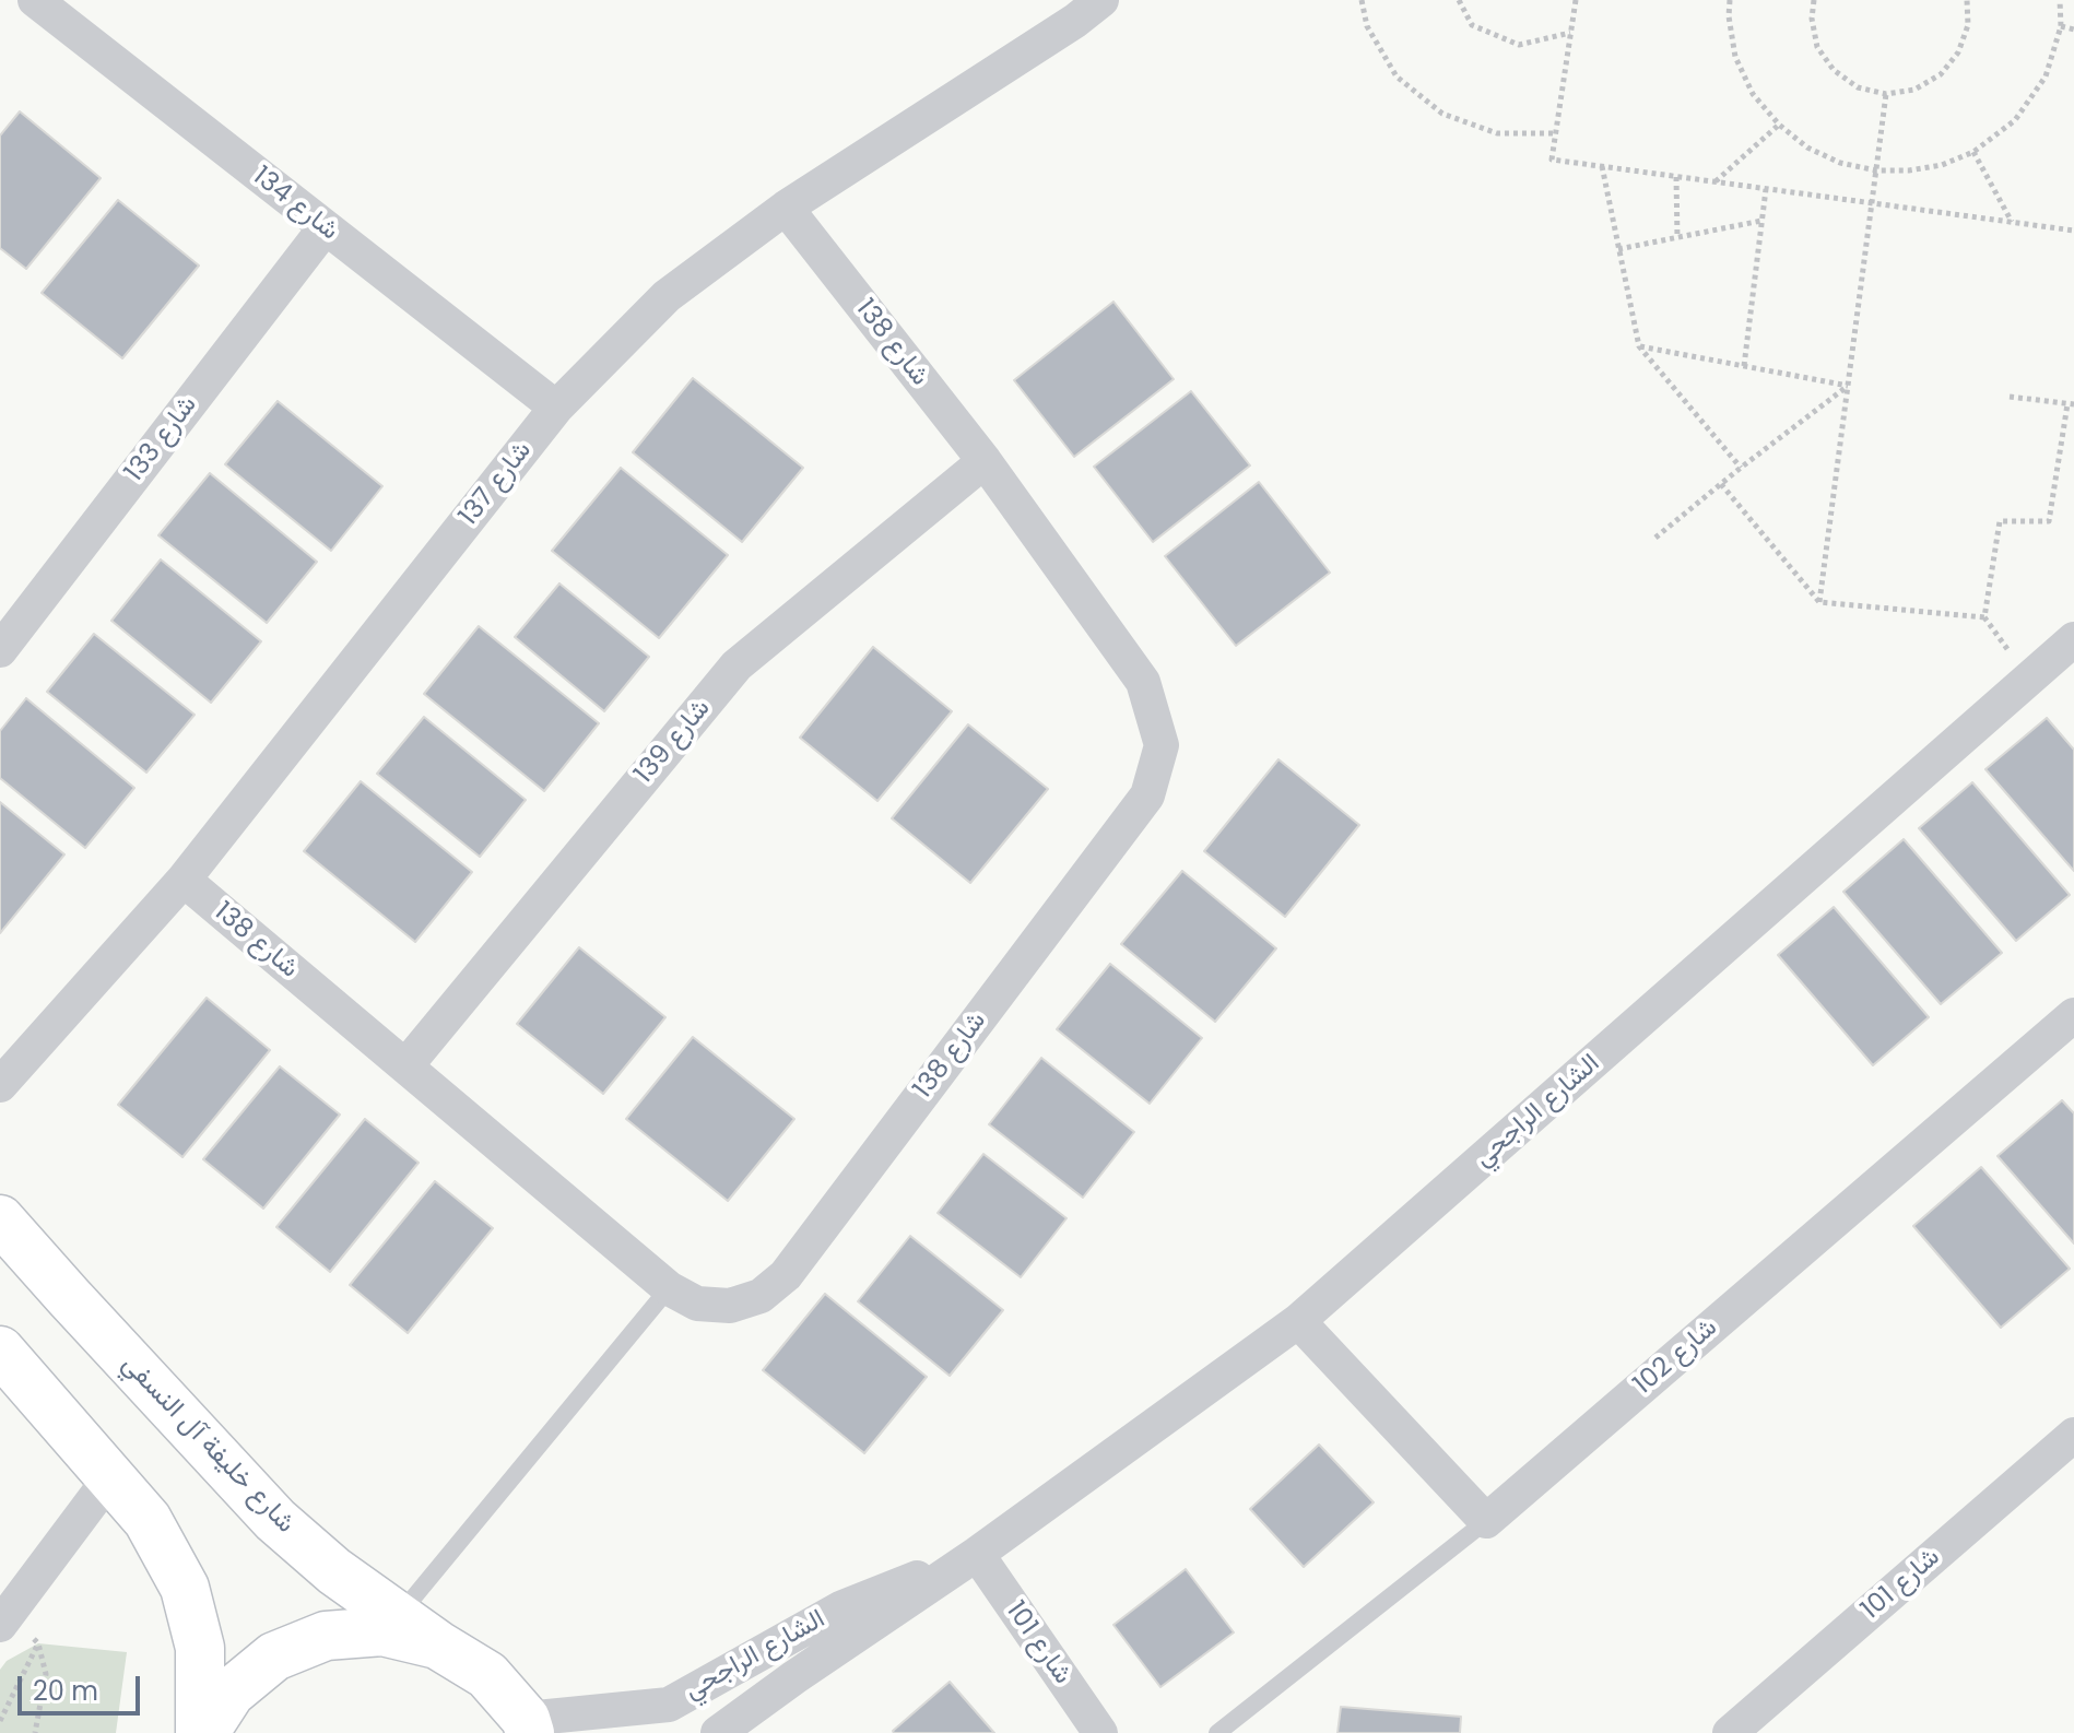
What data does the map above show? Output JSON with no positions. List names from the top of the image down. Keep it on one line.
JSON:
{"streets":{"street":["شارع 134","شارع 138","شارع 133","شارع 137","شارع 139","الشارع الراجحي","شارع 102","شارع خليفة آل النسفي","شارع 101"]},"crossings":[["شارع 134","شارع 133"],["شارع 134","شارع 137"],["شارع 138","شارع 137"],["شارع 138","شارع 139"],["الشارع الراجحي","شارع 101"]],"scale_bar":"20 m"}
